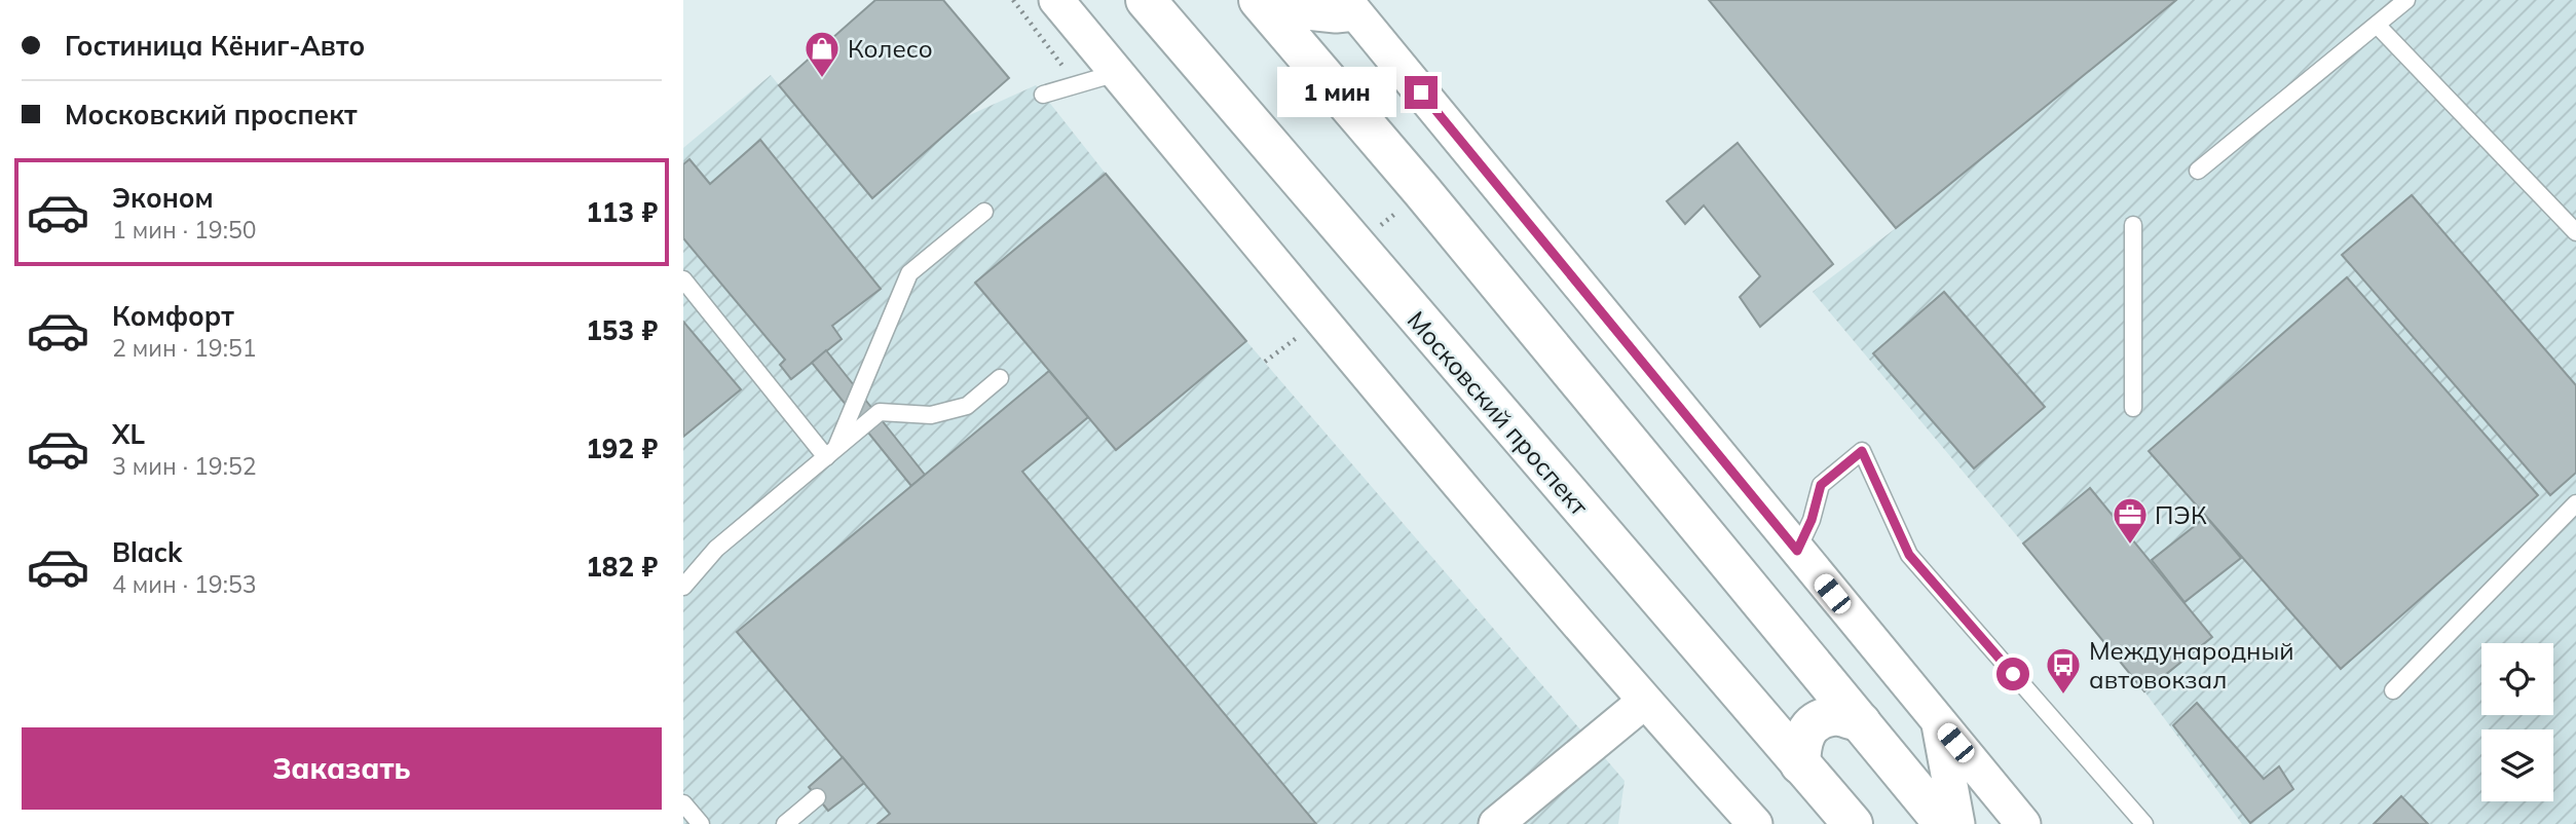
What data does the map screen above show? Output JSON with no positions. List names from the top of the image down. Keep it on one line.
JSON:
{"streets":{"main road":["Московский проспект"]},"places":{"shop":["Колесо"],"office":["ПЭК"],"bus stop":["Международный автовокзал"]},"page":{"banner":["Гостиница Кёниг-Авто","Московский проспект"],"bubble":"1 мин","list":[{"name":"Эконом","note":"1 мин · 19:50","value":"113 ₽"},{"name":"Комфорт","note":"2 мин · 19:51","value":"153 ₽"},{"name":"XL","note":"3 мин · 19:52","value":"192 ₽"},{"name":"Black","note":"4 мин · 19:53","value":"182 ₽"}],"buttons":"Заказать"}}
